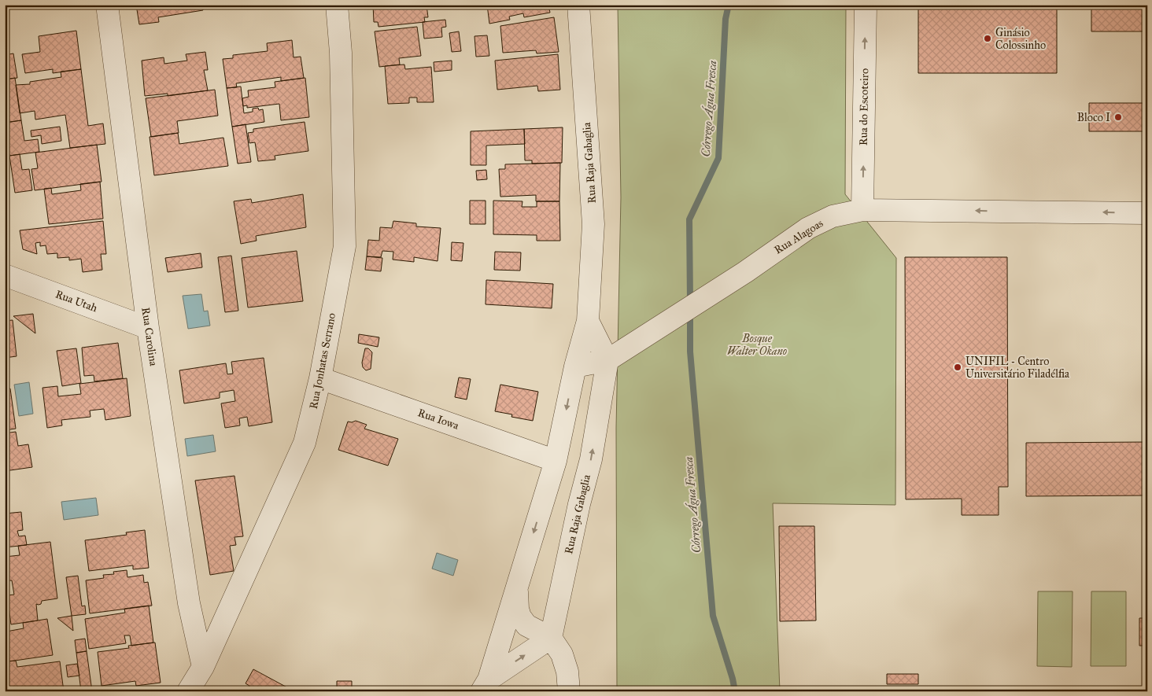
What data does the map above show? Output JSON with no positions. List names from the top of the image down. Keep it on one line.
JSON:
{"streets":{"street":["Rua do Escoteiro","Rua Raja Gabaglia","Rua Alagoas","Rua Utah","Rua Carolina","Rua Jonhatas Serrano","Rua Iowa"]},"crossings":[["Rua do Escoteiro","Rua Alagoas"],["Rua Raja Gabaglia","Rua Alagoas"],["Rua Raja Gabaglia","Rua Iowa"],["Rua Utah","Rua Carolina"],["Rua Carolina","Rua Jonhatas Serrano"],["Rua Jonhatas Serrano","Rua Iowa"]],"one_way":["Rua do Escoteiro","Rua Alagoas"],"water":["Córrego Água Fresca"],"parks":["Bosque Walter Okano"],"places":["Ginásio Colossinho","Bloco I","UNIFIL - Centro Universitário Filadélfia"]}
